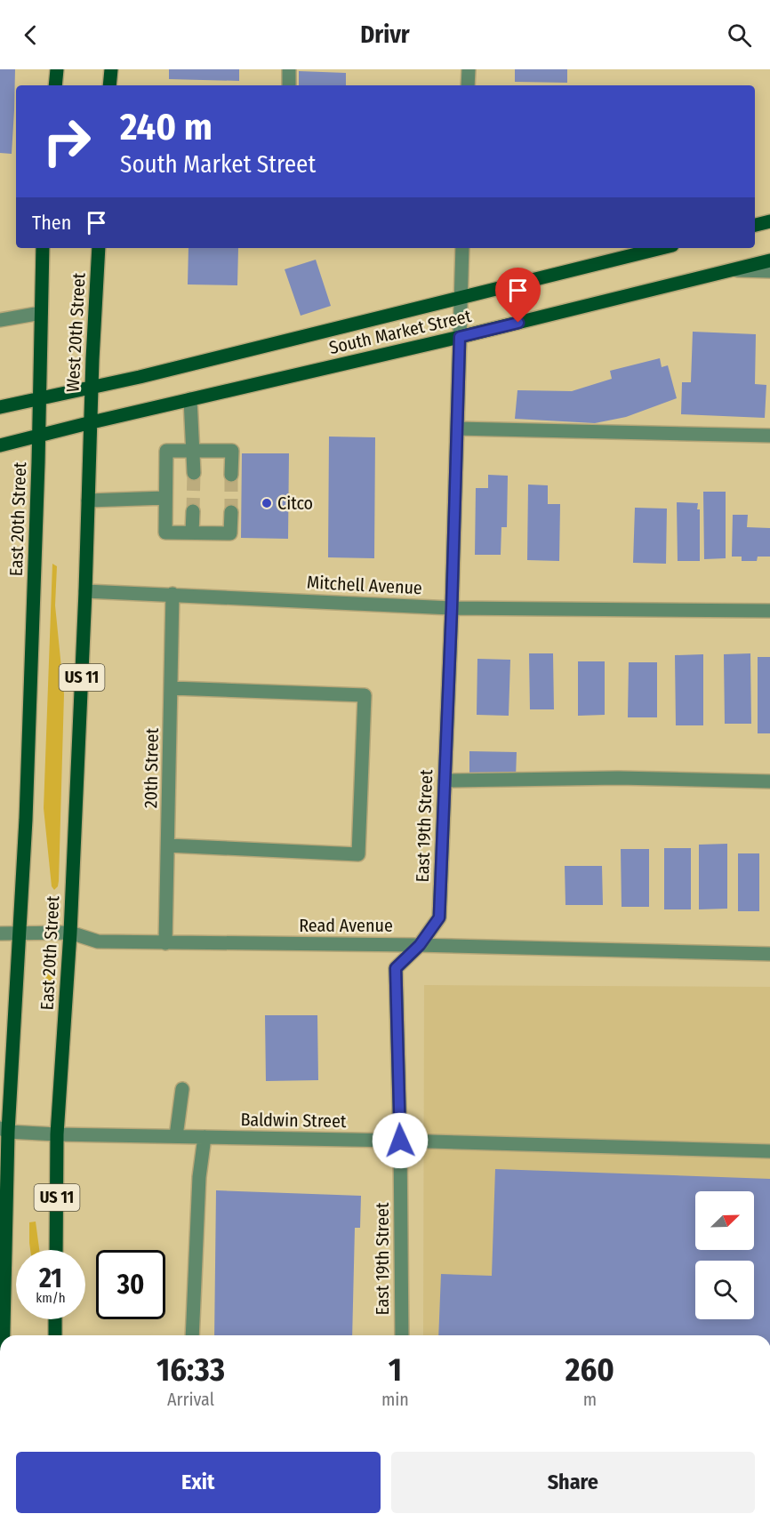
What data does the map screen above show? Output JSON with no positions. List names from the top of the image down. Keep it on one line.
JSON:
{"streets":{"main road":["South Market Street","West 20th Street","East 20th Street","US 11"],"street":["Mitchell Avenue","20th Street","East 19th Street","Read Avenue","Baldwin Street"]},"crossings":[["South Market Street","West 20th Street"],["South Market Street","East 20th Street"],["South Market Street","East 19th Street"],["West 20th Street","East 20th Street"],["East 20th Street","Mitchell Avenue"],["East 20th Street","Read Avenue"],["East 20th Street","Baldwin Street"],["Mitchell Avenue","20th Street"],["Mitchell Avenue","East 19th Street"],["20th Street","Read Avenue"],["East 19th Street","Read Avenue"],["East 19th Street","Baldwin Street"]],"places":["Citco"],"north":"top right","page":{"header":"Drivr","turn":["240 m","South Market Street"],"then":"Then","speed":"21 km/h","limit":"30","eta":["16:33","Arrival","1","min","260","m"],"buttons":["Exit","Share"]}}
